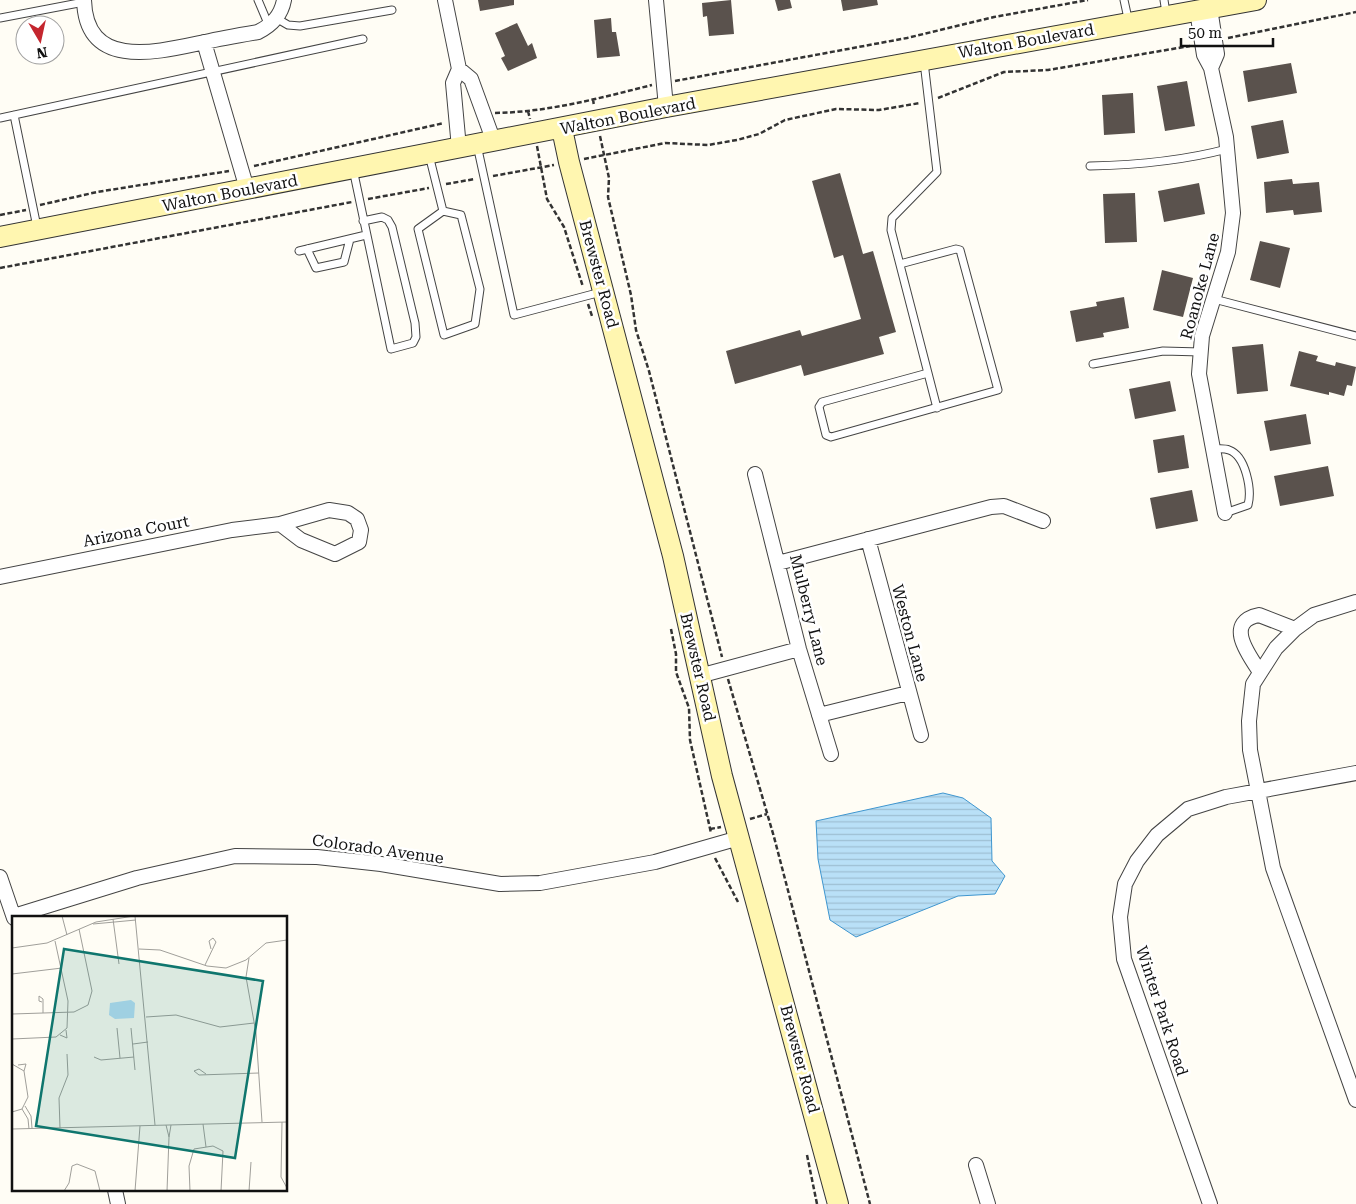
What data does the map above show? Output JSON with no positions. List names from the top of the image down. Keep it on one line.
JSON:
{"streets":{"main road":["Walton Boulevard","Brewster Road"],"street":["Roanoke Lane","Arizona Court","Mulberry Lane","Weston Lane","Colorado Avenue","Winter Park Road"]},"crossings":[["Walton Boulevard","Brewster Road"],["Walton Boulevard","Roanoke Lane"],["Brewster Road","Colorado Avenue"]],"scale_bar":"50 m","north":"bottom"}
